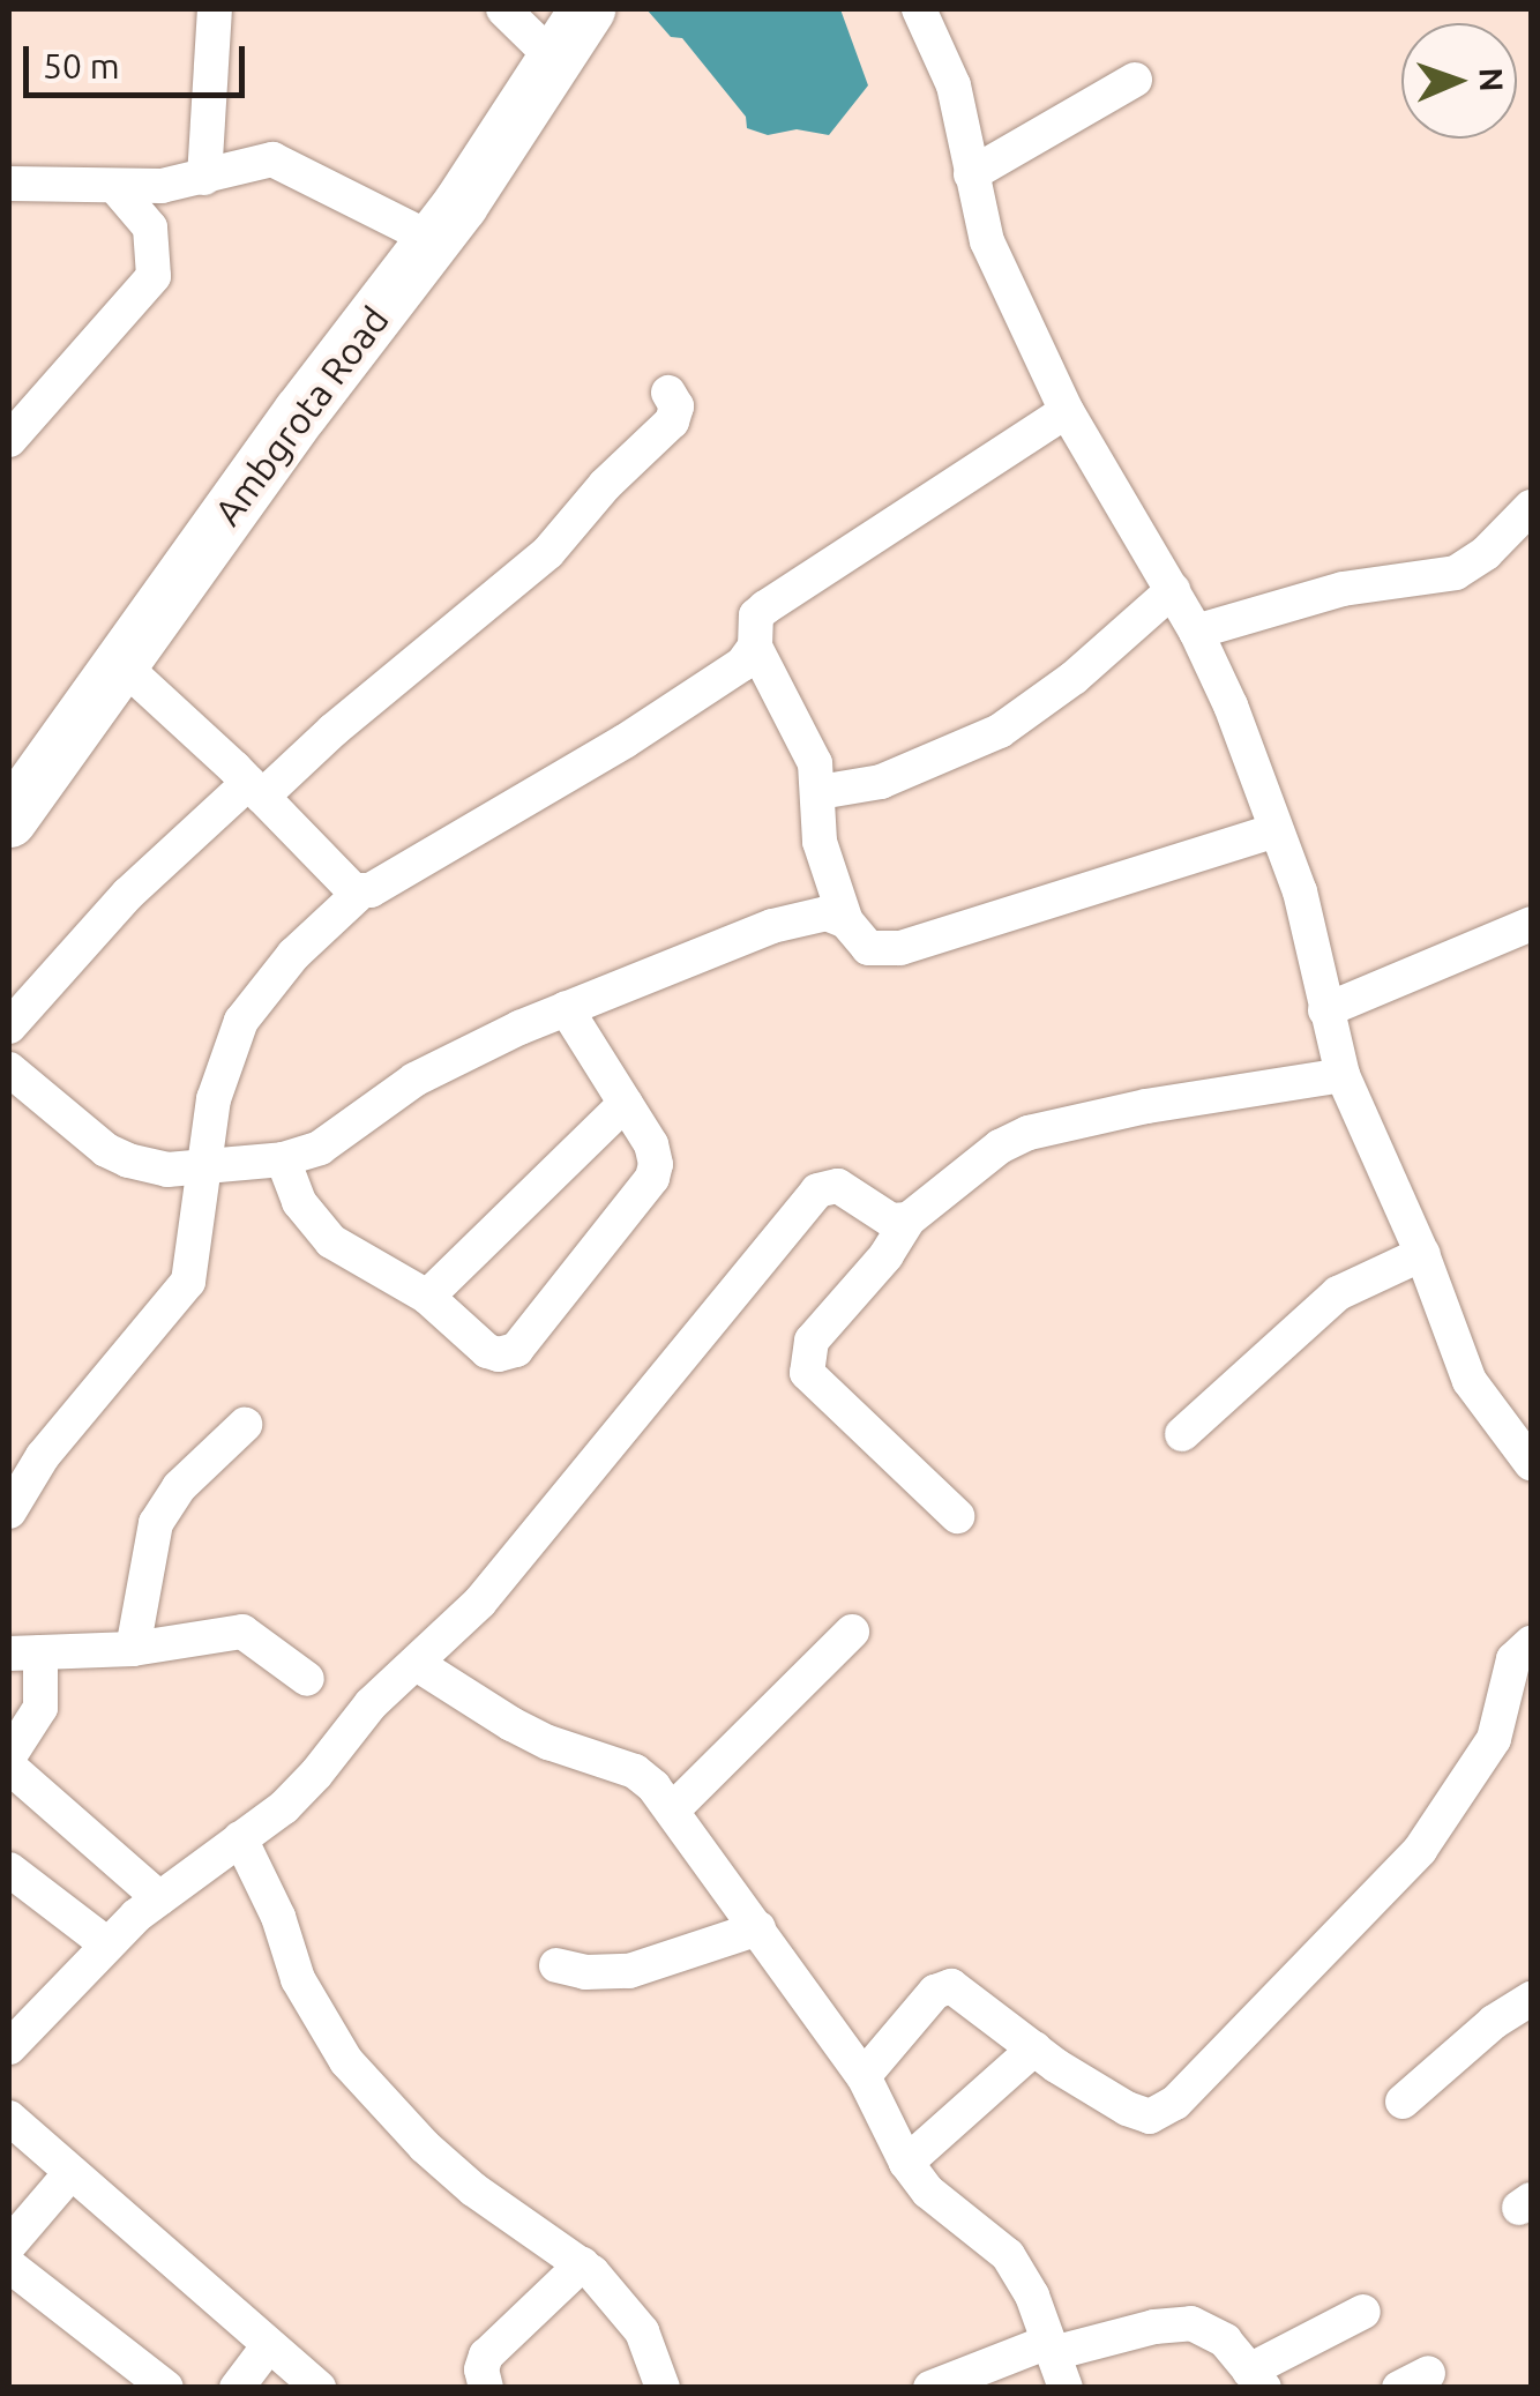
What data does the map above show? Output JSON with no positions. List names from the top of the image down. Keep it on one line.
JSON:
{"streets":{"main road":["Ambgrota Road"]},"scale_bar":"50 m","north":"right"}
